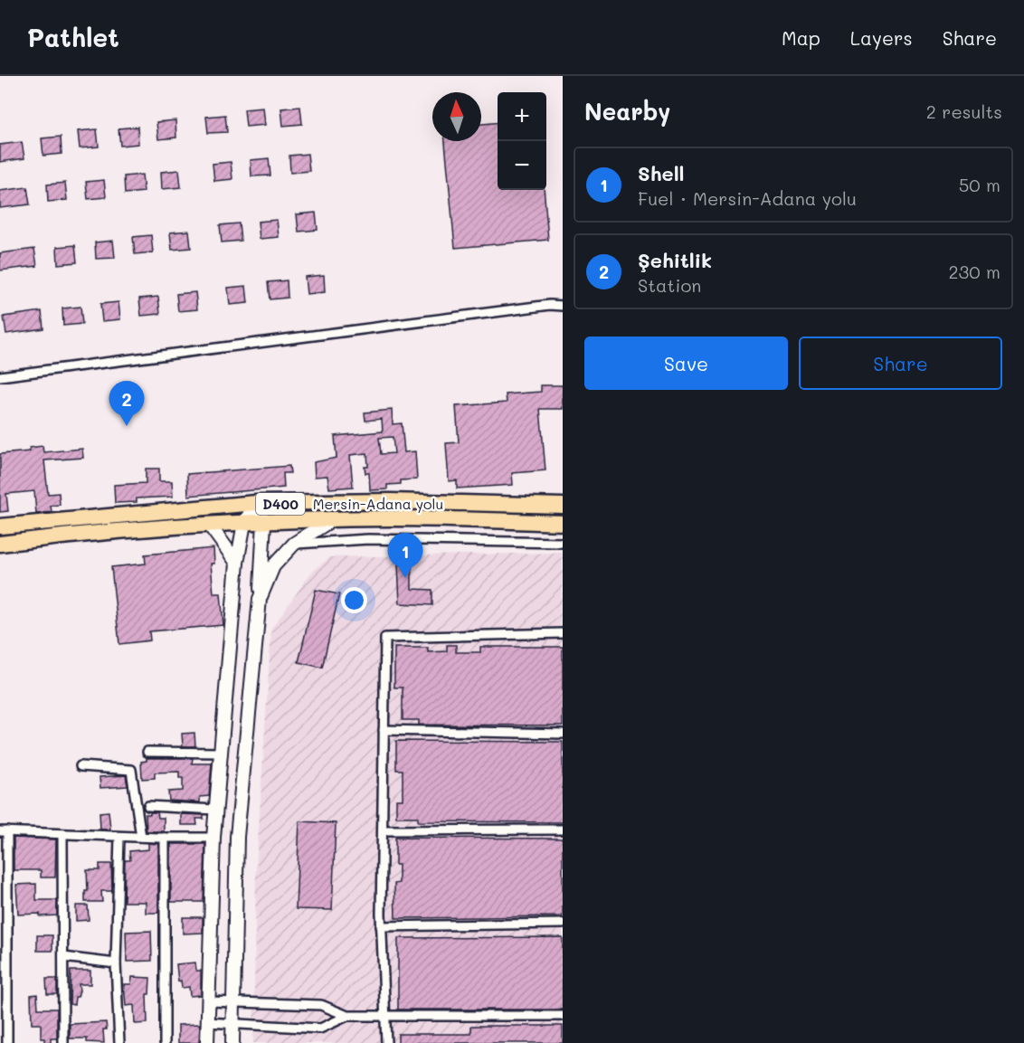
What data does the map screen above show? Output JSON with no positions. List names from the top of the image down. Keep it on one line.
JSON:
{"streets":{"highway":["Mersin-Adana yolu","D400"]},"north":"top","page":{"header":"Pathlet","nav":["Map","Layers","Share"],"heading":["Nearby","2 results"],"map_buttons":["+","−"],"list":[{"mark":"1","name":"Shell","note":"Fuel · Mersin-Adana yolu","value":"50 m"},{"mark":"2","name":"Şehitlik","note":"Station","value":"230 m"}],"buttons":["Save","Share"],"pins":["2","1"]}}
